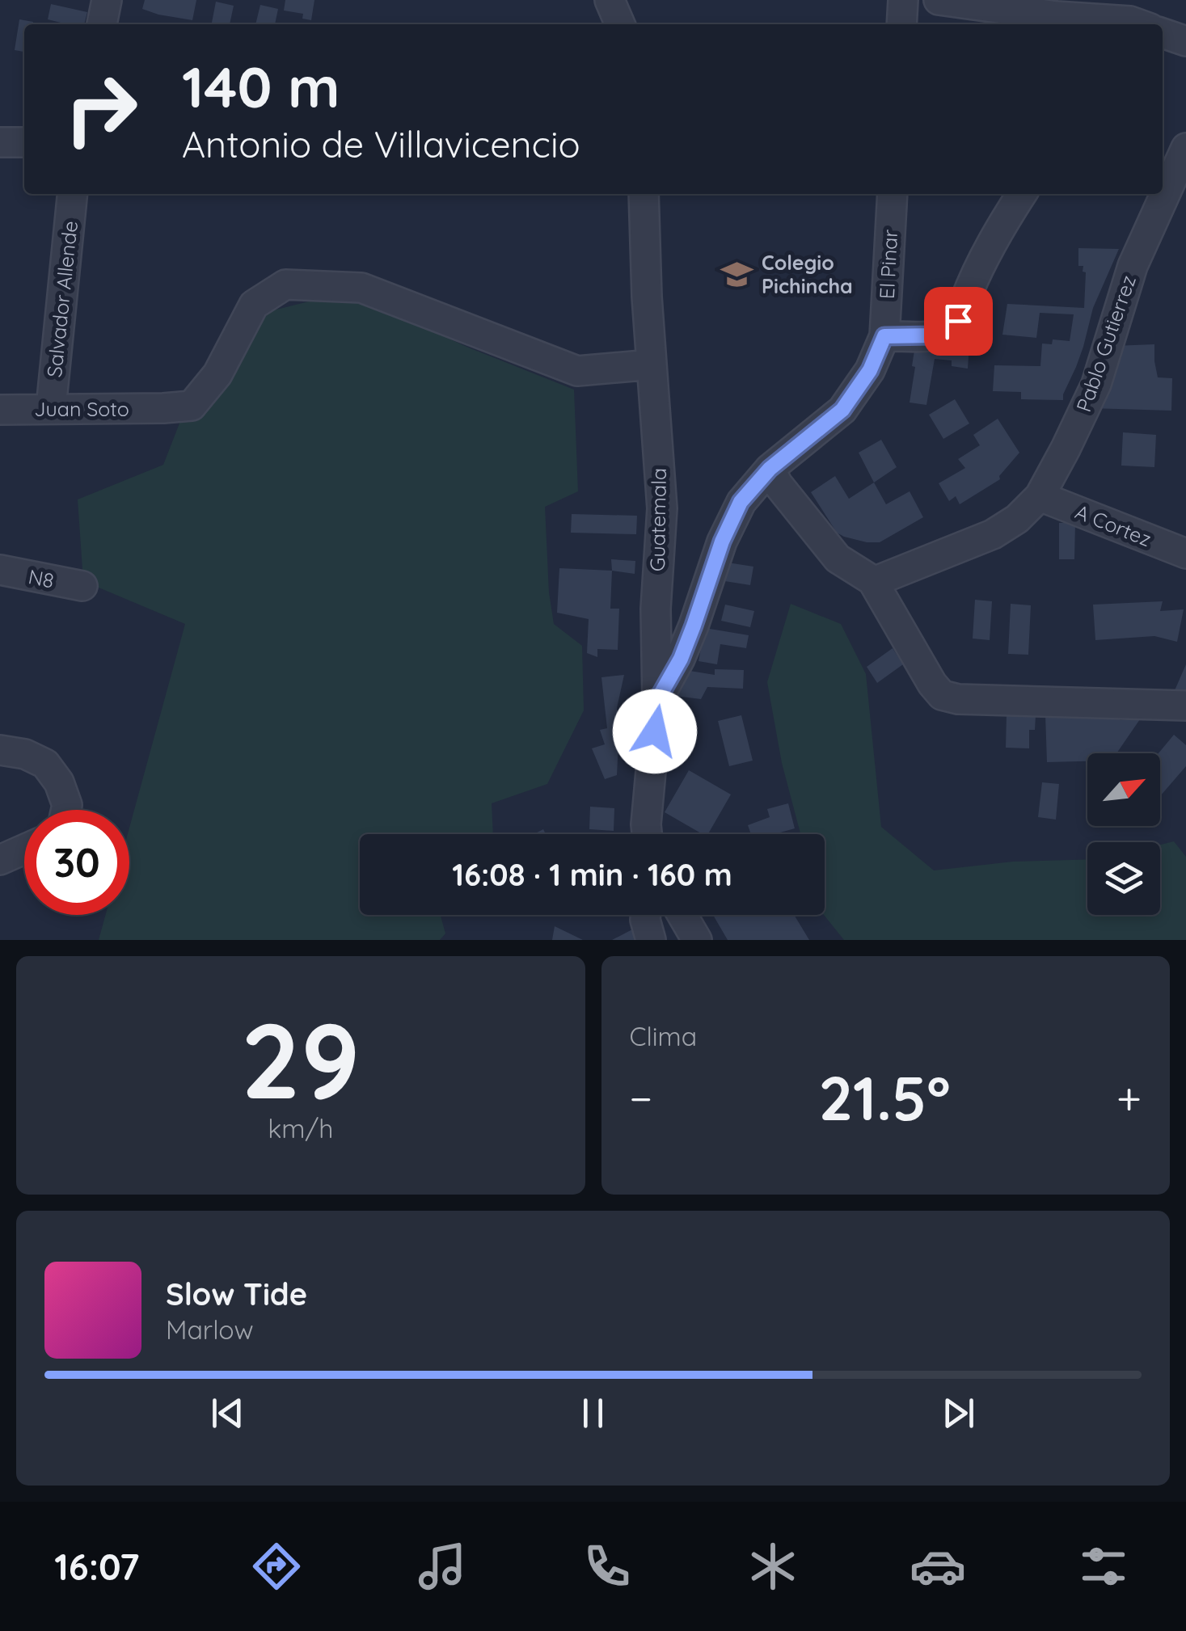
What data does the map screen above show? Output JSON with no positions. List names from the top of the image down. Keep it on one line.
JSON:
{"streets":{"street":["El Pinar","Salvador Allende","Pablo Gutierrez","Juan Soto","Guatemala","A Cortez","N8"]},"crossings":[["El Pinar","Guatemala"],["Salvador Allende","Juan Soto"],["Pablo Gutierrez","A Cortez"],["Juan Soto","Guatemala"]],"places":{"school or university":["Colegio Pichincha"]},"north":"top right","page":{"turn":["140 m","Antonio de Villavicencio"],"limit":"30","trip":"16:08 · 1 min · 160 m","tile":[["29","km/h"],"Clima"],"heat":["−","21.5°","+"],"song":["Slow Tide","Marlow"],"tabs":"16:07"}}
